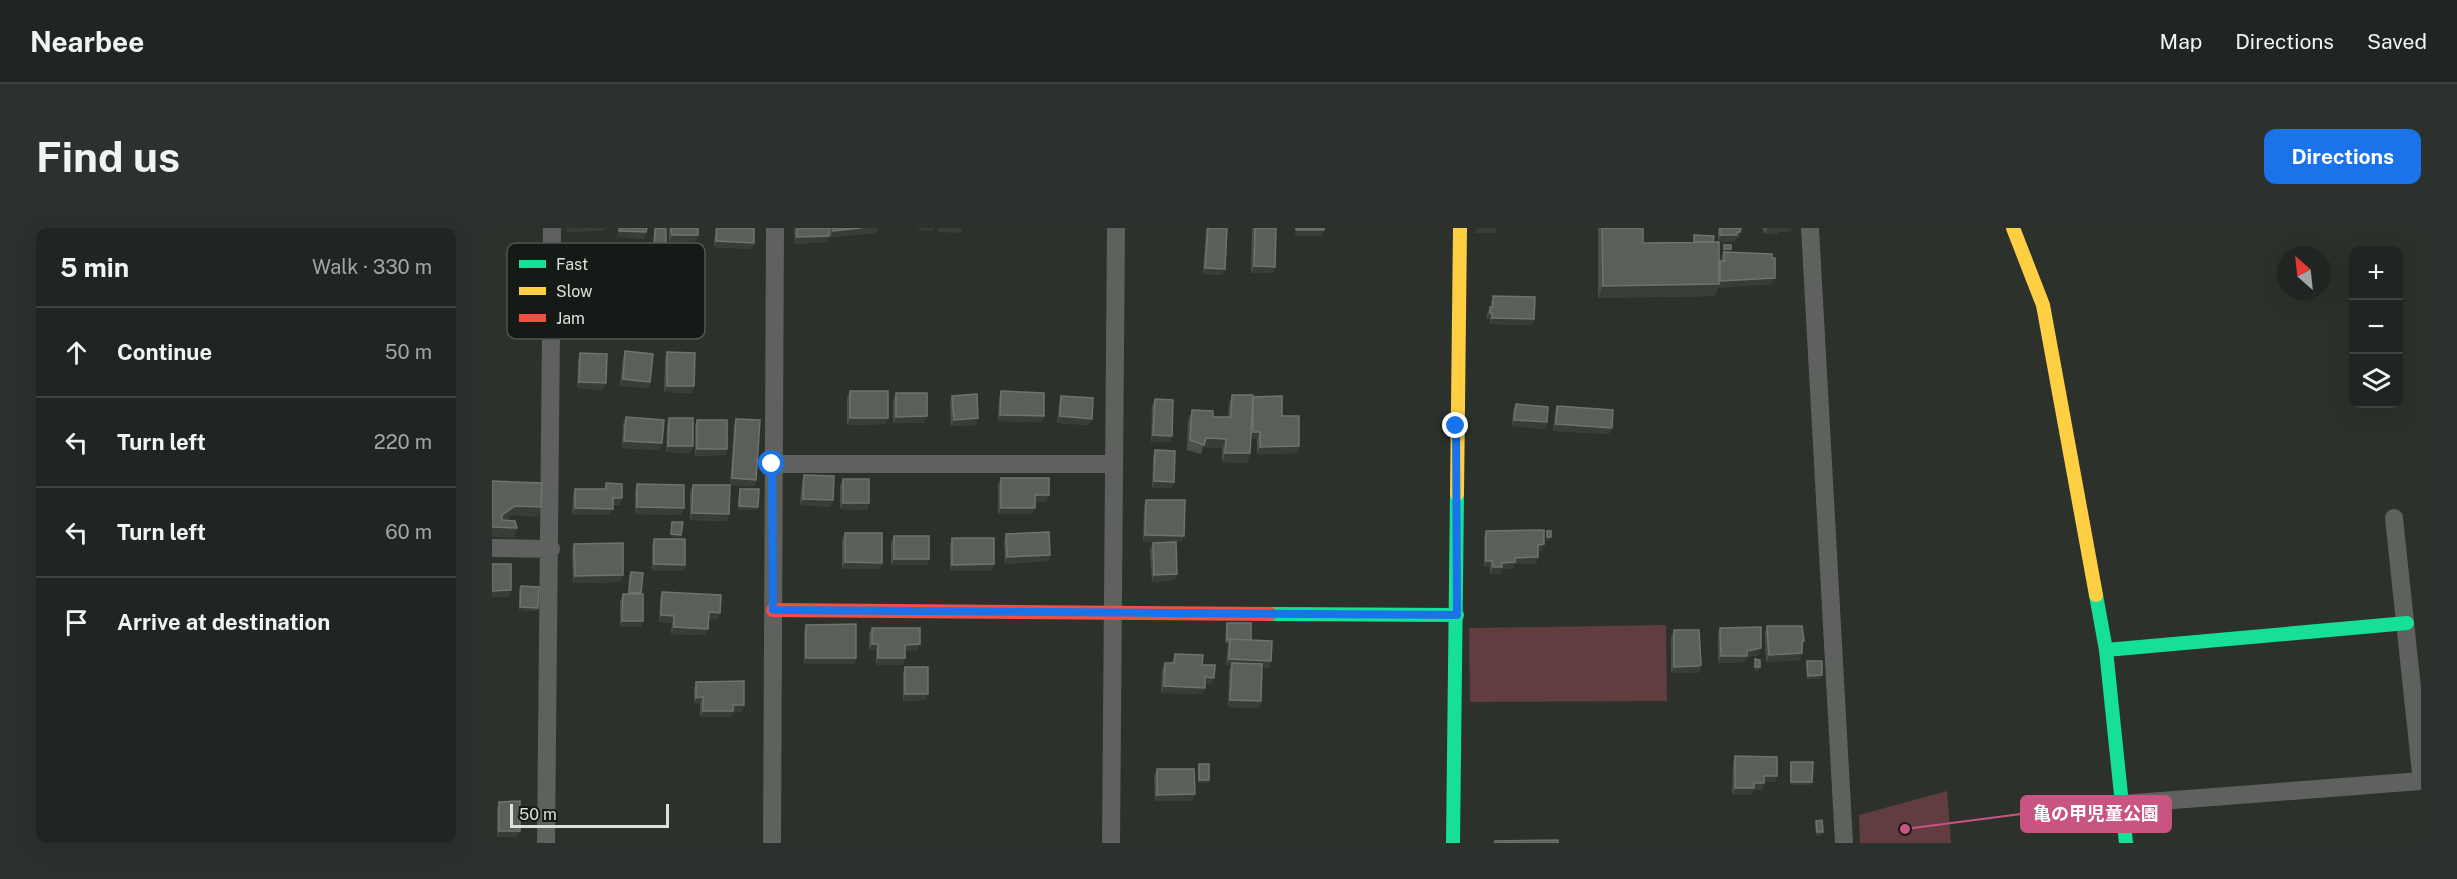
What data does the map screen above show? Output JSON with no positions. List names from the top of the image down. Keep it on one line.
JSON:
{"places":["亀の甲児童公園"],"legend":["Fast","Slow","Jam"],"scale_bar":"50 m","north":"top left","page":{"header":"Nearbee","nav":["Map","Directions","Saved"],"buttons":"Directions","title":"Find us","heading":["5 min","Walk · 330 m"],"map_buttons":["+","−"],"list":[["Continue","50 m"],["Turn left","220 m"],["Turn left","60 m"],"Arrive at destination"],"scale":"50 m"}}
